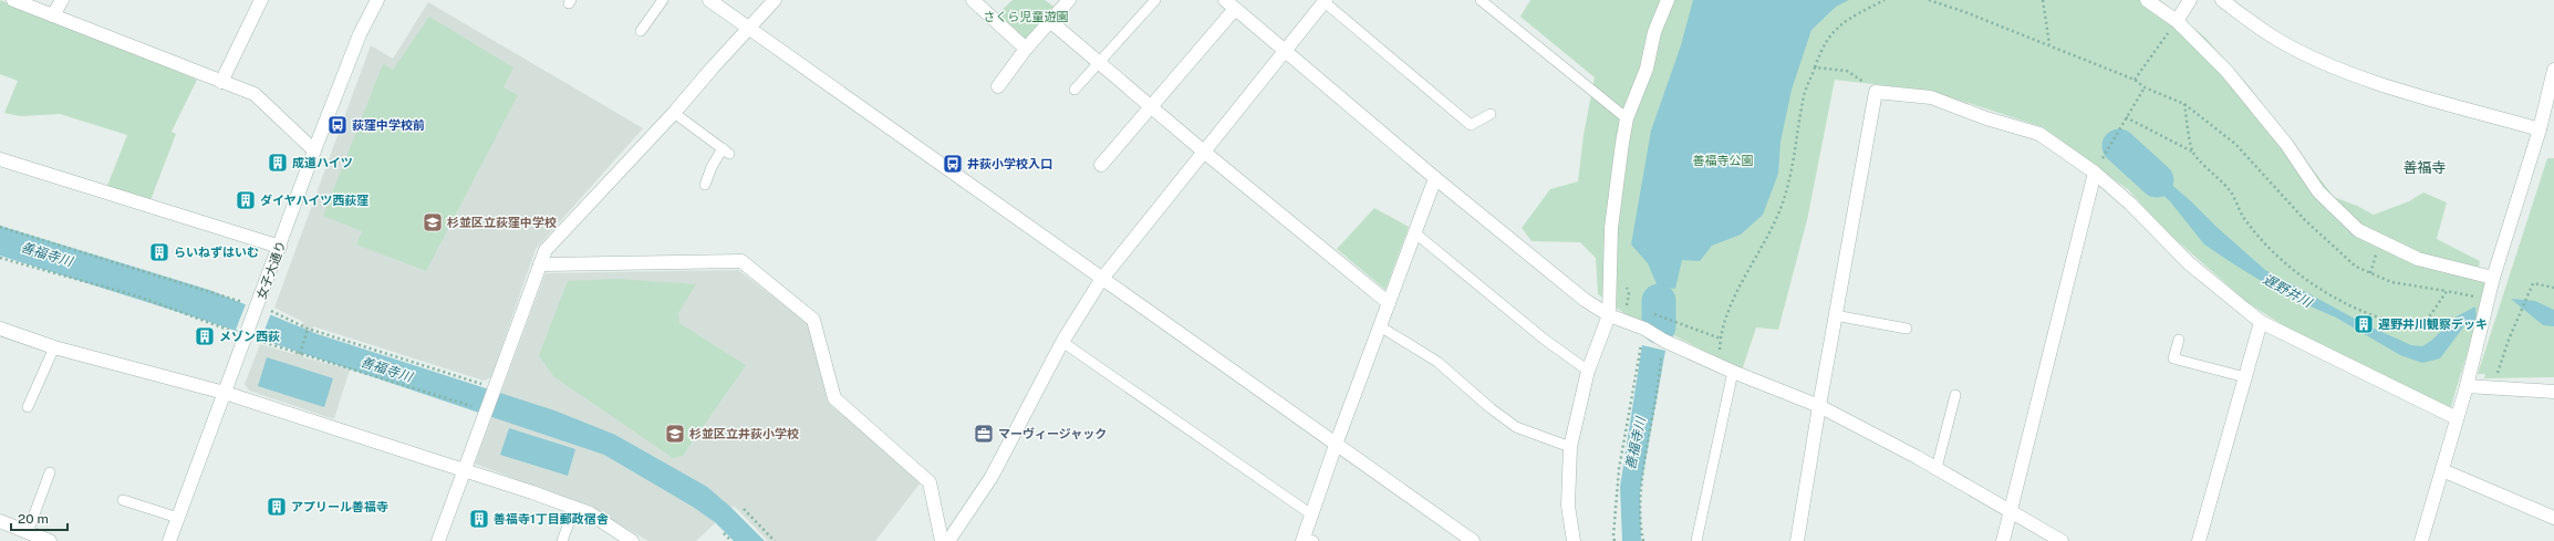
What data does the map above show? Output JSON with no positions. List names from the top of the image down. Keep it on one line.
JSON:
{"streets":{"street":["女子大通り"]},"districts":["善福寺"],"water":["善福寺川","遅野井川"],"parks":["さくら児童遊園","善福寺公園"],"places":{"bus stop":["荻窪中学校前","井荻小学校入口"],"building":["成道ハイツ","ダイヤハイツ西荻窪","らいねずはいむ","遅野井川観察デッキ","メゾン西荻","アプリール善福寺","善福寺1丁目郵政宿舎"],"school or university":["杉並区立荻窪中学校","杉並区立井荻小学校"],"office":["マーヴィージャック"]},"scale_bar":"20 m"}
